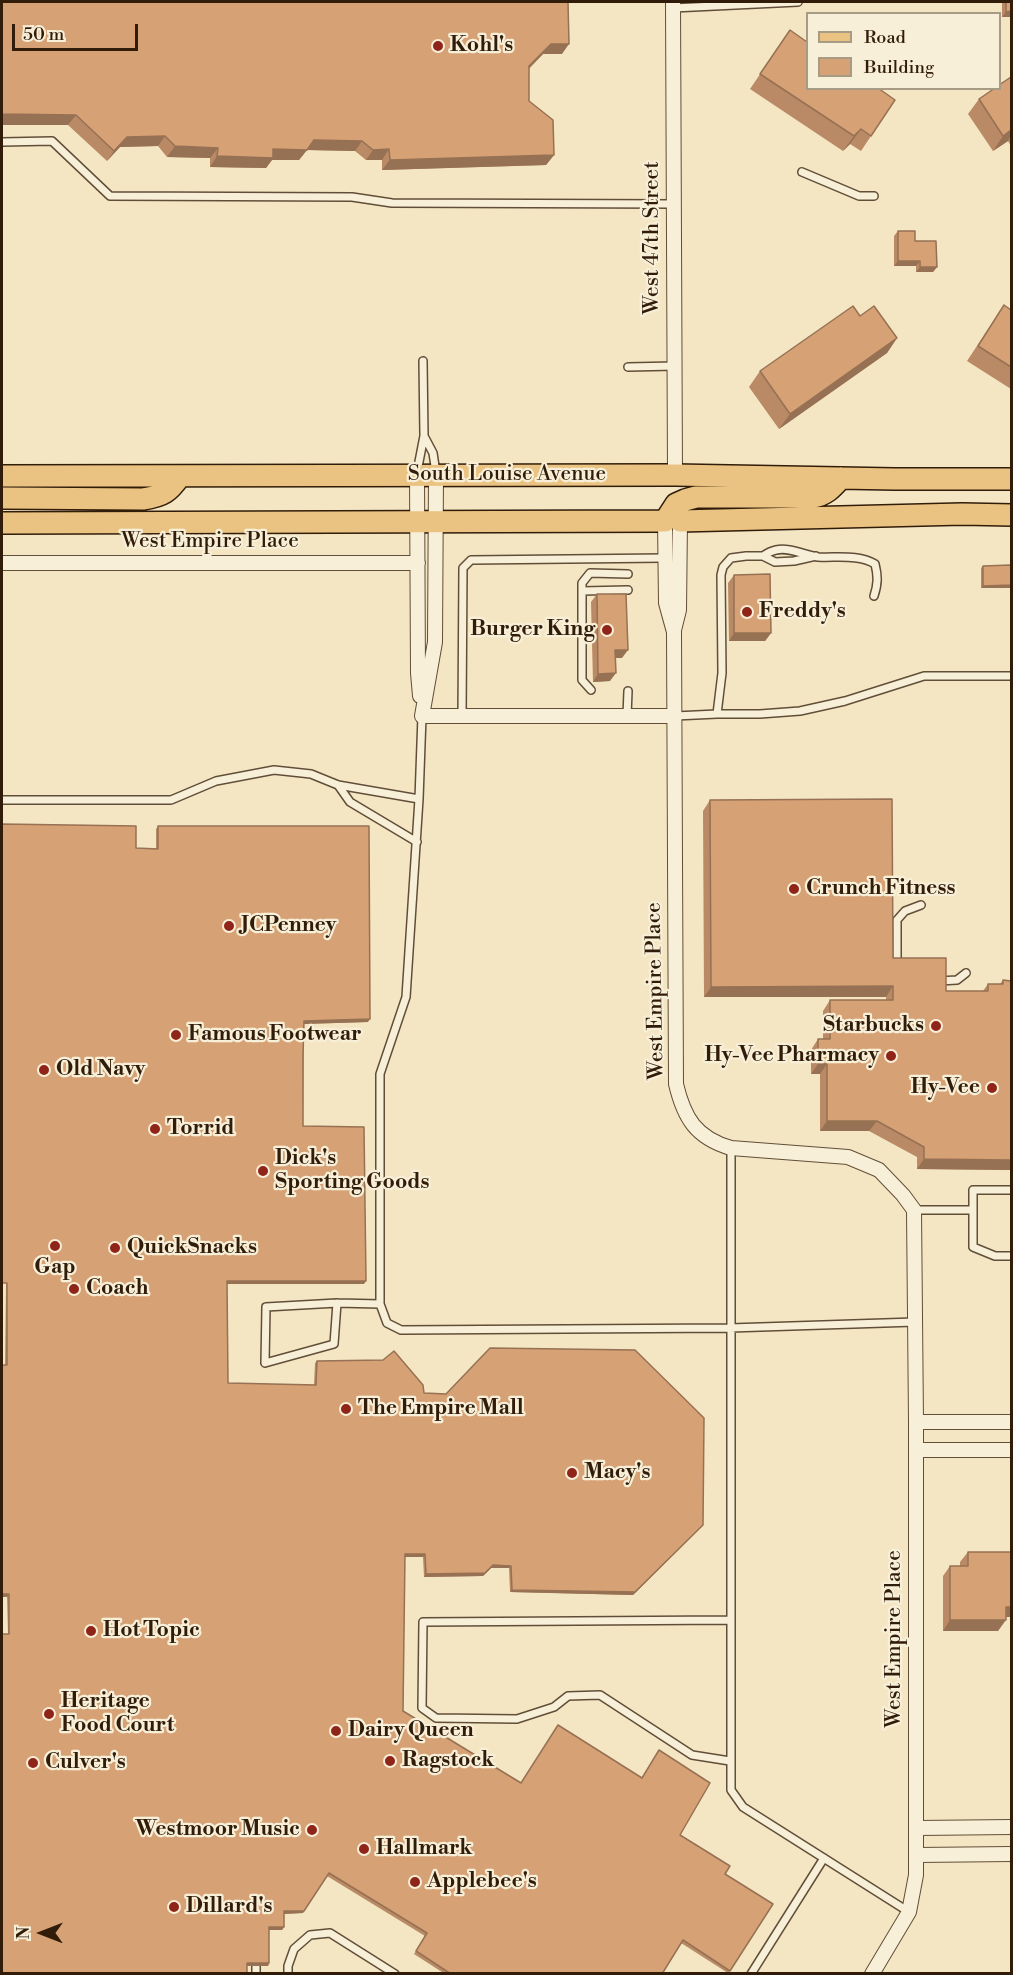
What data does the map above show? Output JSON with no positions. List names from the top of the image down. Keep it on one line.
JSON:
{"streets":{"main road":["South Louise Avenue"],"street":["West 47th Street","West Empire Place"]},"crossings":[["West 47th Street","South Louise Avenue"]],"places":["Kohl's","Freddy's","Burger King","Crunch Fitness","JCPenney","Starbucks","Famous Footwear","Hy-Vee Pharmacy","Old Navy","Hy-Vee","Torrid","Dick's Sporting Goods","Gap","QuickSnacks","Coach","The Empire Mall","Macy's","Hot Topic","Heritage Food Court","Dairy Queen","Ragstock","Culver's","Westmoor Music","Hallmark","Applebee's","Dillard's"],"legend":["Road","Building"],"scale_bar":"50 m","north":"left"}
